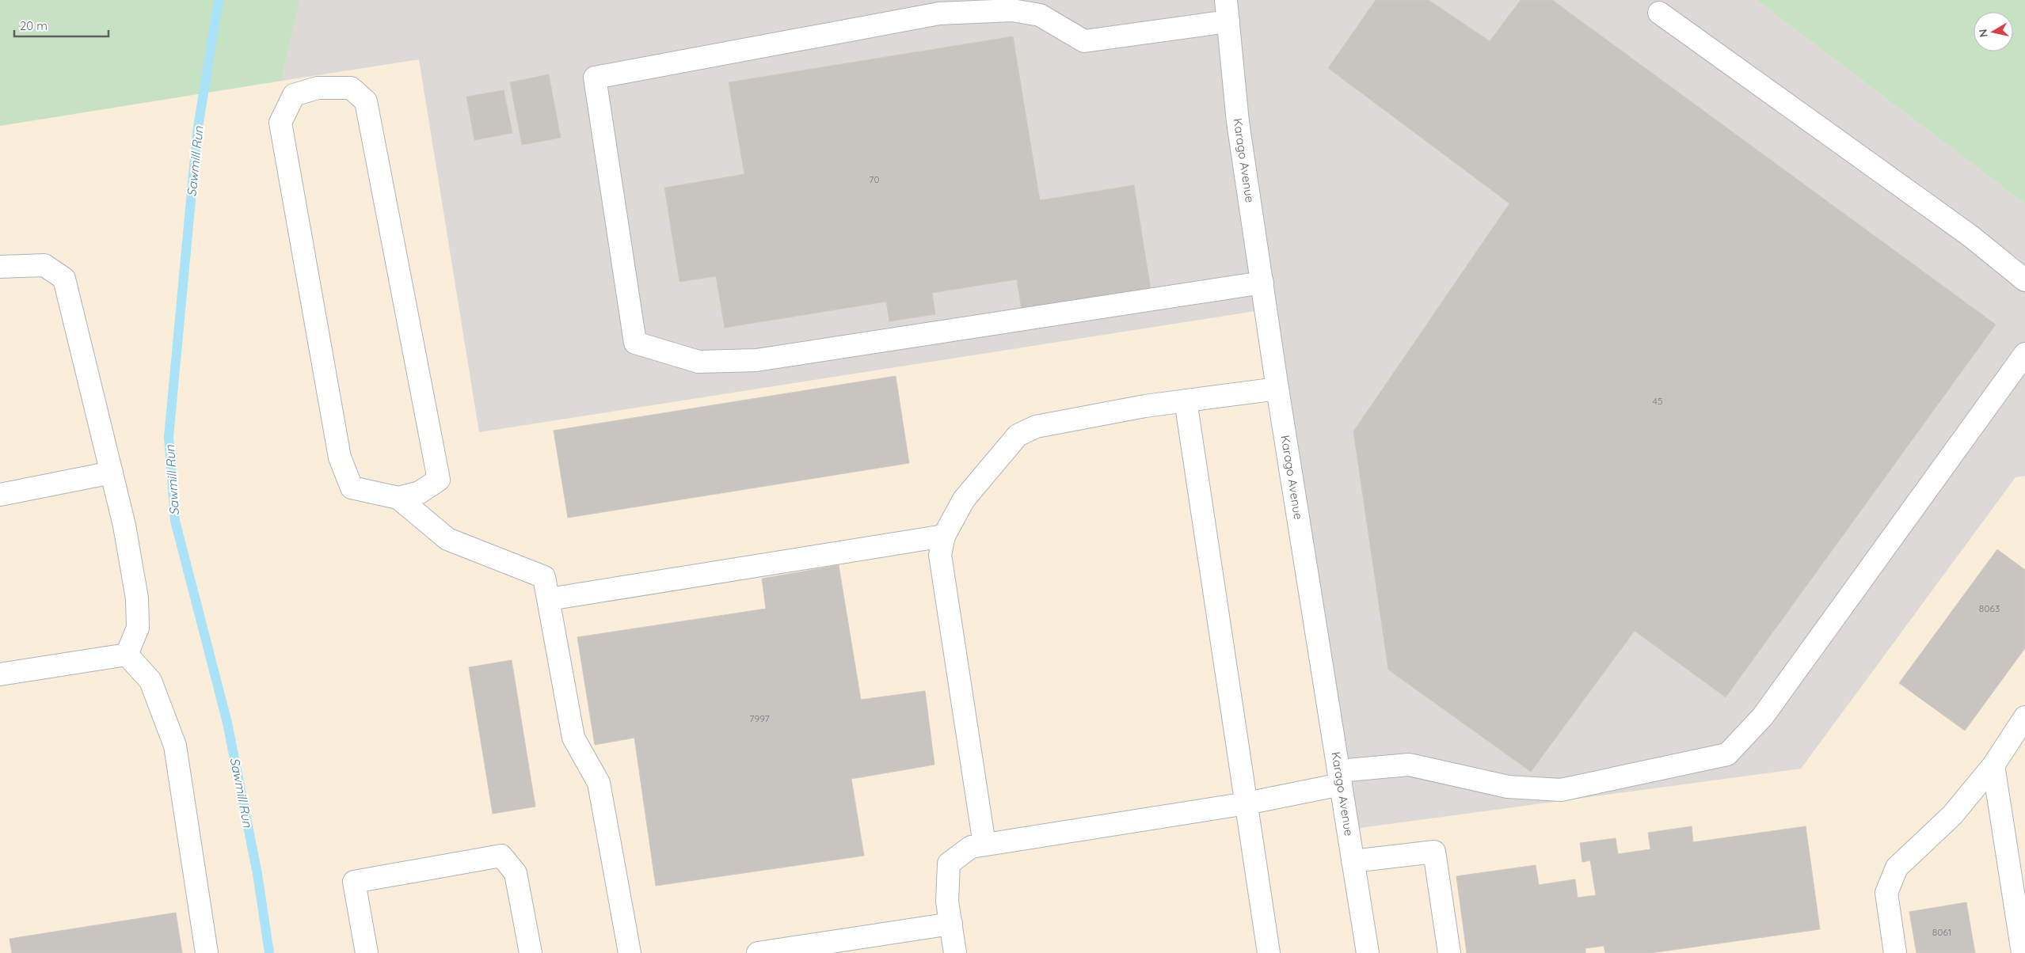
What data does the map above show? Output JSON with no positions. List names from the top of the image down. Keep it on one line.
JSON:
{"streets":{"street":["Karago Avenue"]},"water":["Sawmill Run"],"house_numbers":["70","45","8063","7997","8061"],"scale_bar":"20 m","north":"left"}
